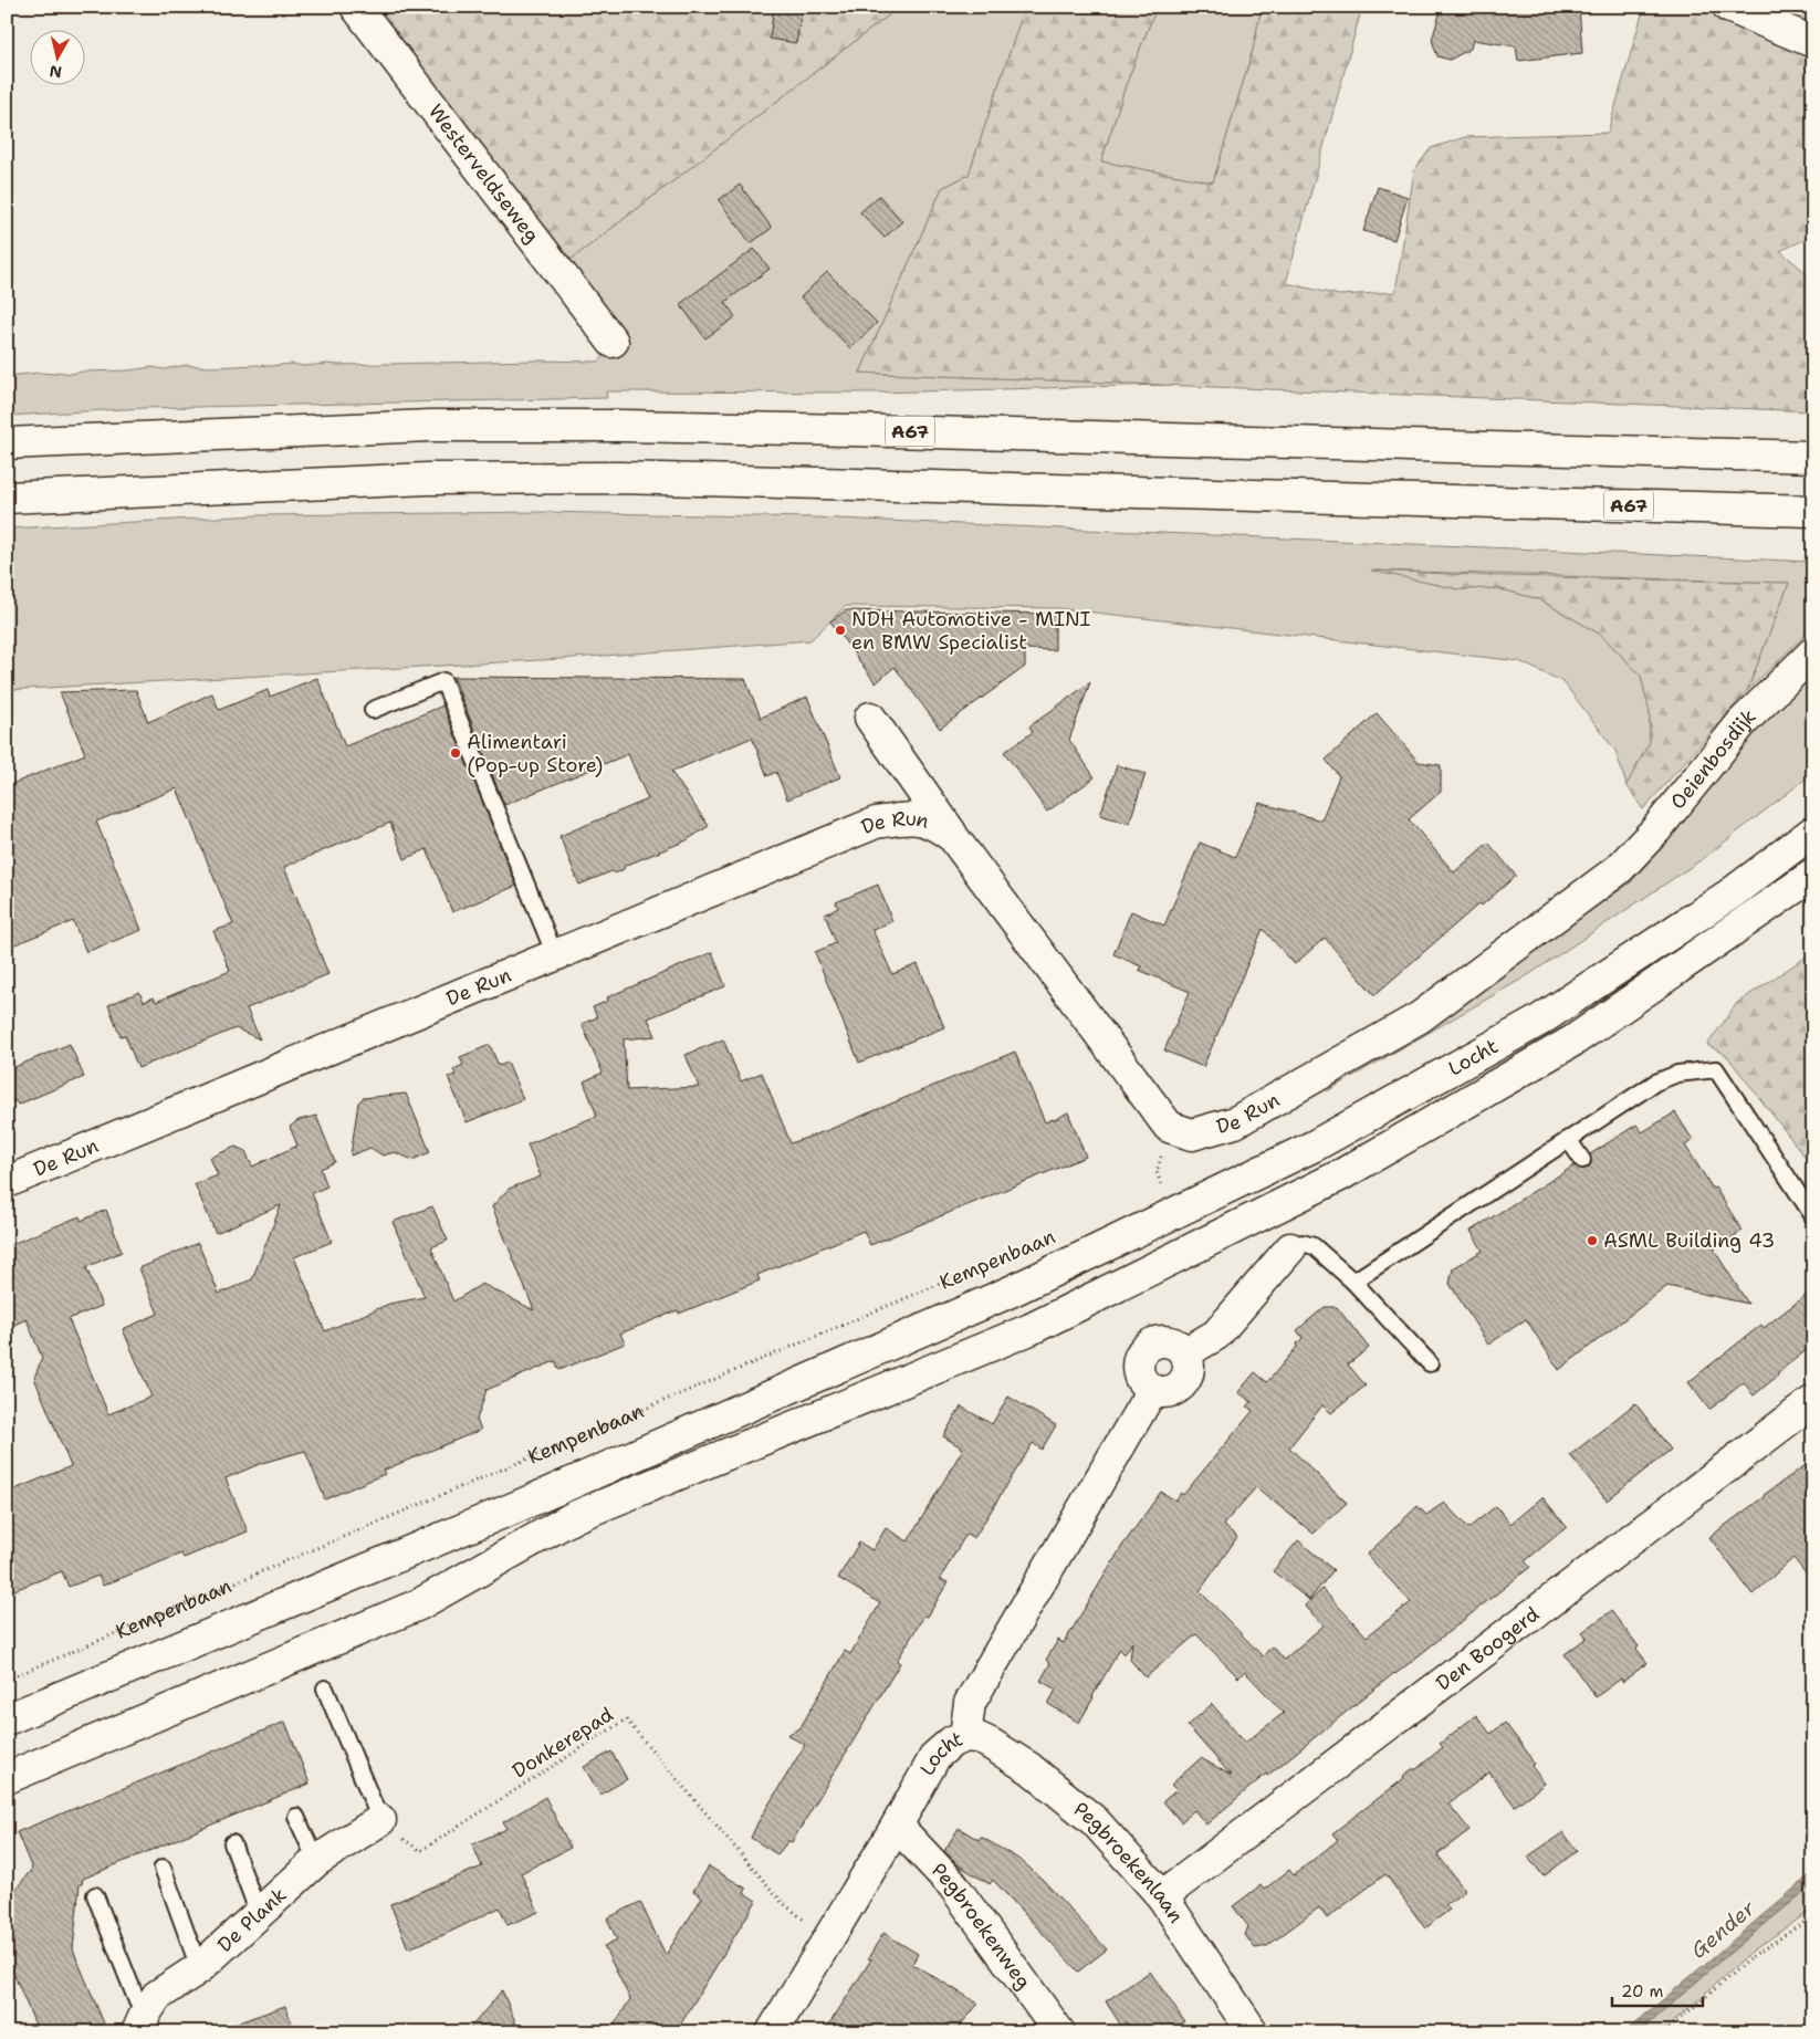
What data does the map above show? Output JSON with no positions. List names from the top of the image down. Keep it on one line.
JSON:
{"streets":{"main road":["Westerveldseweg","A67","Oeienbosdijk","De Run","Locht","Kempenbaan","Den Boogerd","Pegbroekenlaan","De Plank","Pegbroekenweg"],"path":["Donkerepad"]},"crossings":[["Oeienbosdijk","De Run"],["Locht","Kempenbaan"],["Locht","Donkerepad"],["Locht","Pegbroekenlaan"],["Locht","Pegbroekenweg"],["Den Boogerd","Pegbroekenlaan"],["Donkerepad","De Plank"]],"water":["Gender"],"places":["NDH Automotive - MINI en BMW Specialist","Alimentari (Pop-up Store)","ASML Building 43"],"scale_bar":"20 m","north":"bottom"}
